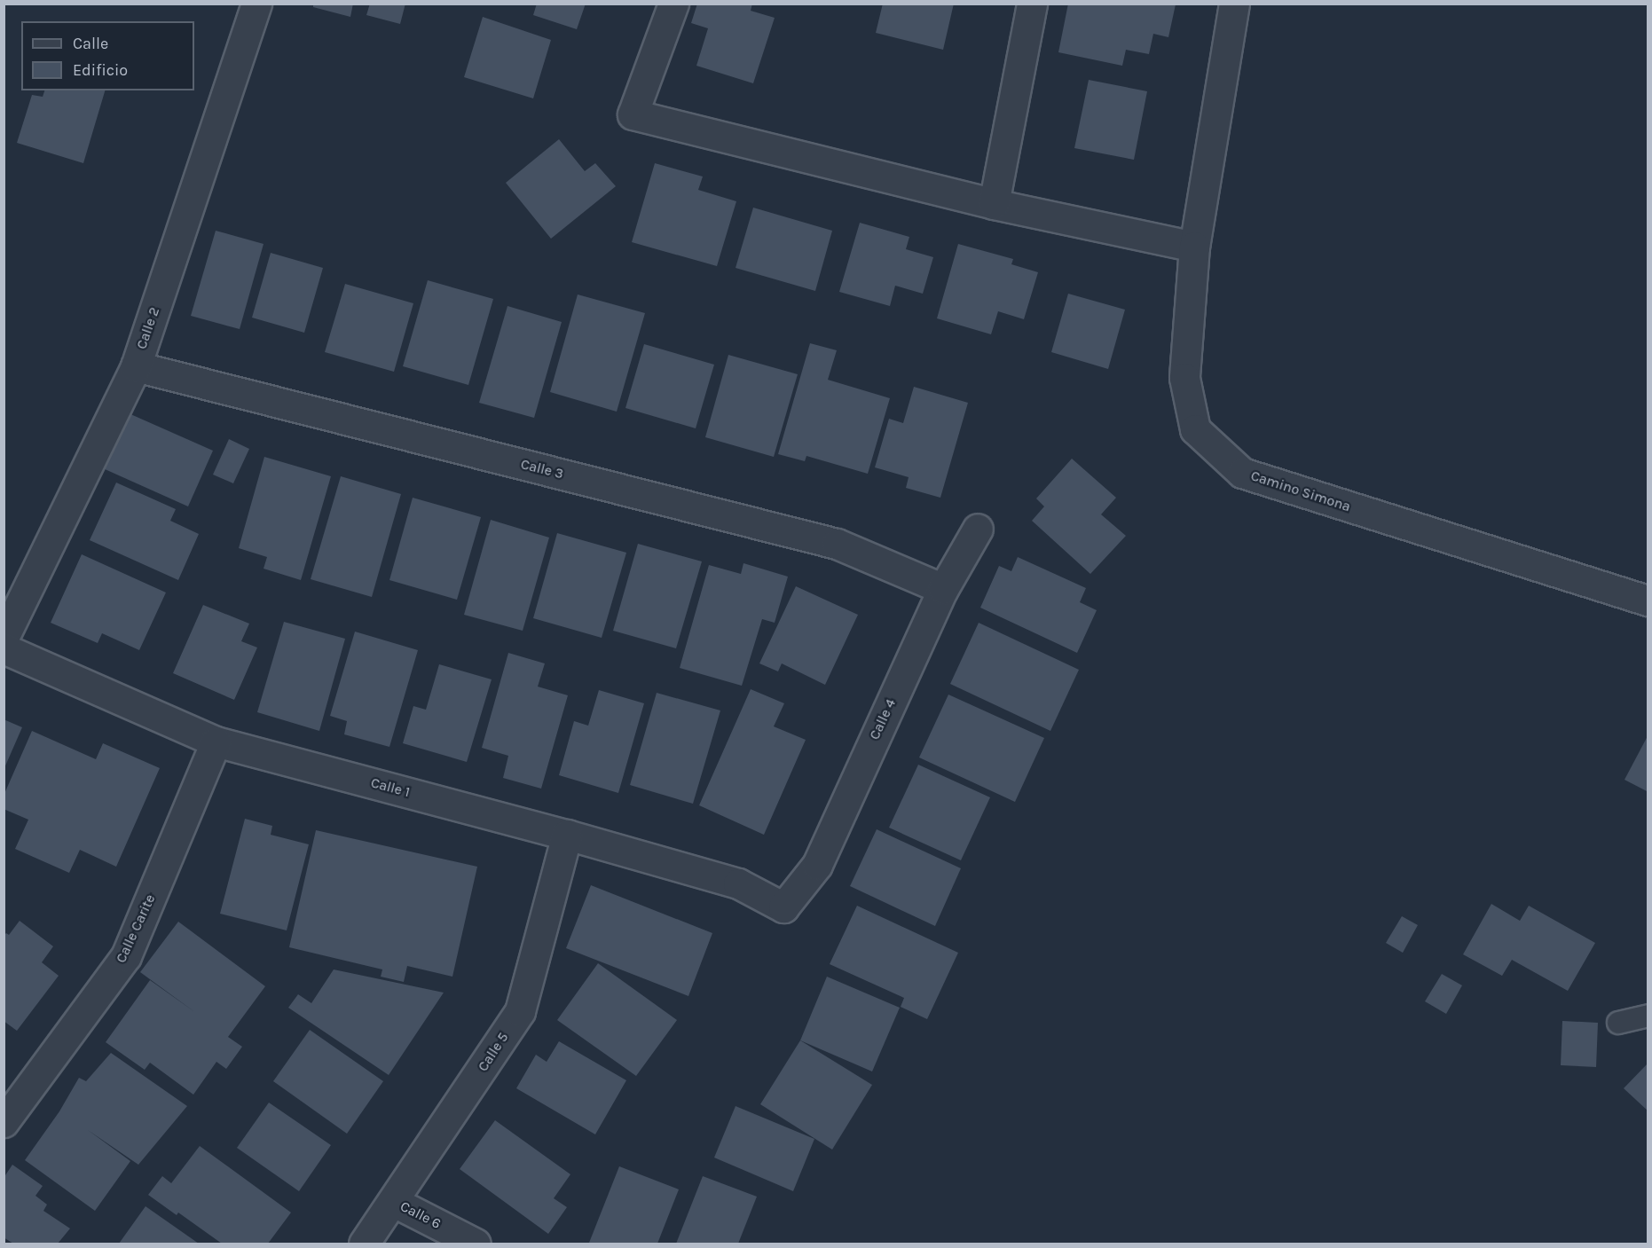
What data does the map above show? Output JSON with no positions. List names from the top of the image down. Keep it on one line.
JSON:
{"streets":{"street":["Calle 2","Calle 3","Camino Simona","Calle 4","Calle 1","Calle Carite","Calle 5","Calle 6"]},"crossings":[["Calle 2","Calle 3"],["Calle 3","Calle 4"],["Calle 4","Calle 1"],["Calle 1","Calle Carite"],["Calle 1","Calle 5"],["Calle 5","Calle 6"]],"legend":["Calle","Edificio"]}
